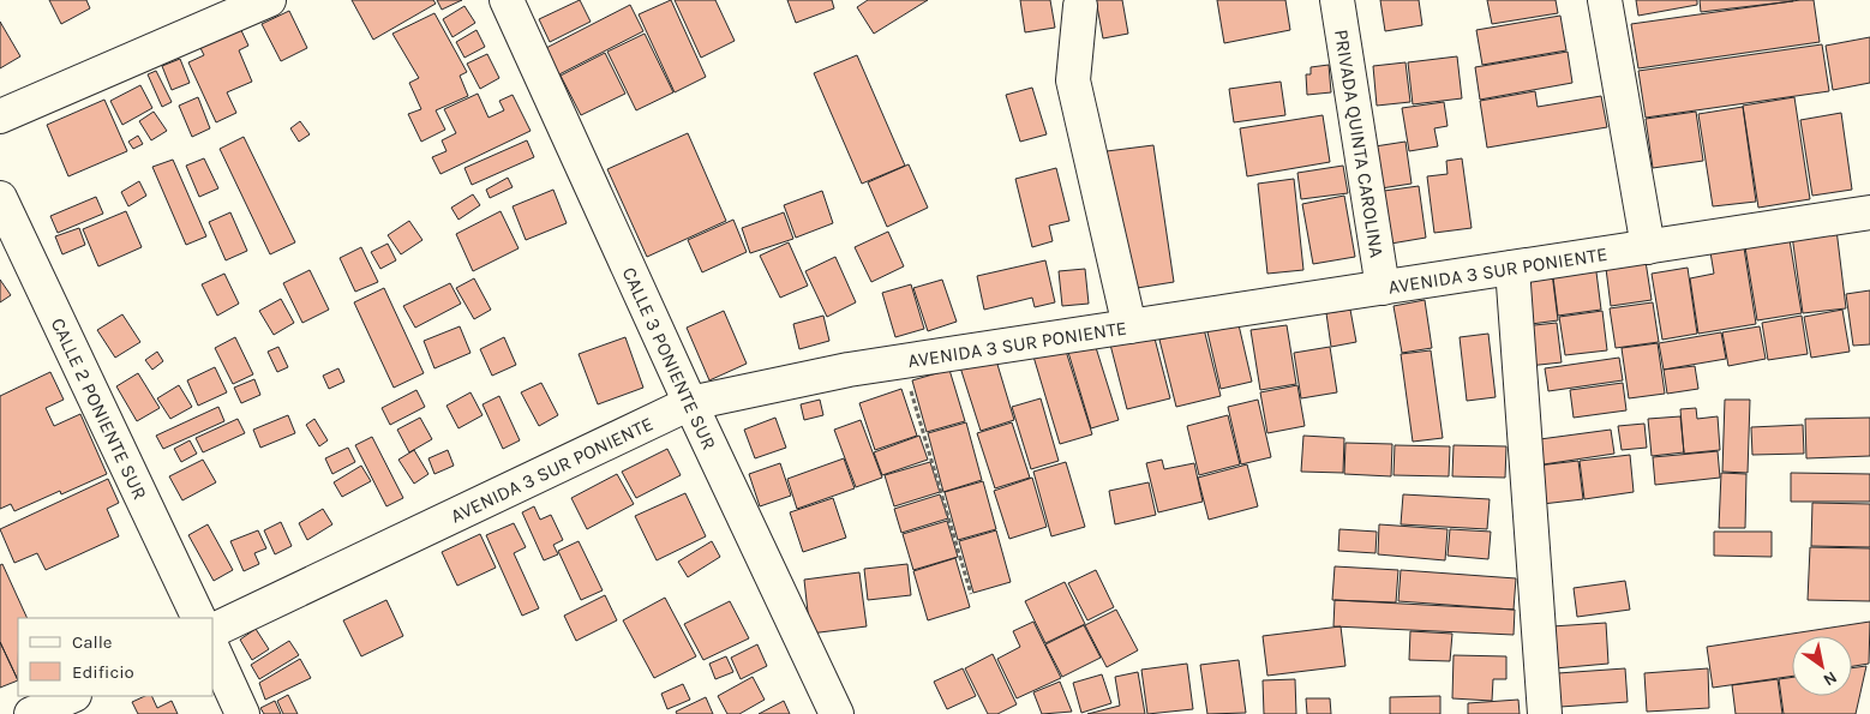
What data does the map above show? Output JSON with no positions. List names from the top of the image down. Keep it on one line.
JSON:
{"streets":{"street":["PRIVADA QUINTA CAROLINA","AVENIDA 3 SUR PONIENTE","CALLE 3 PONIENTE SUR","CALLE 2 PONIENTE SUR"]},"crossings":[["PRIVADA QUINTA CAROLINA","AVENIDA 3 SUR PONIENTE"],["AVENIDA 3 SUR PONIENTE","CALLE 3 PONIENTE SUR"]],"legend":["Calle","Edificio"],"north":"bottom right"}
